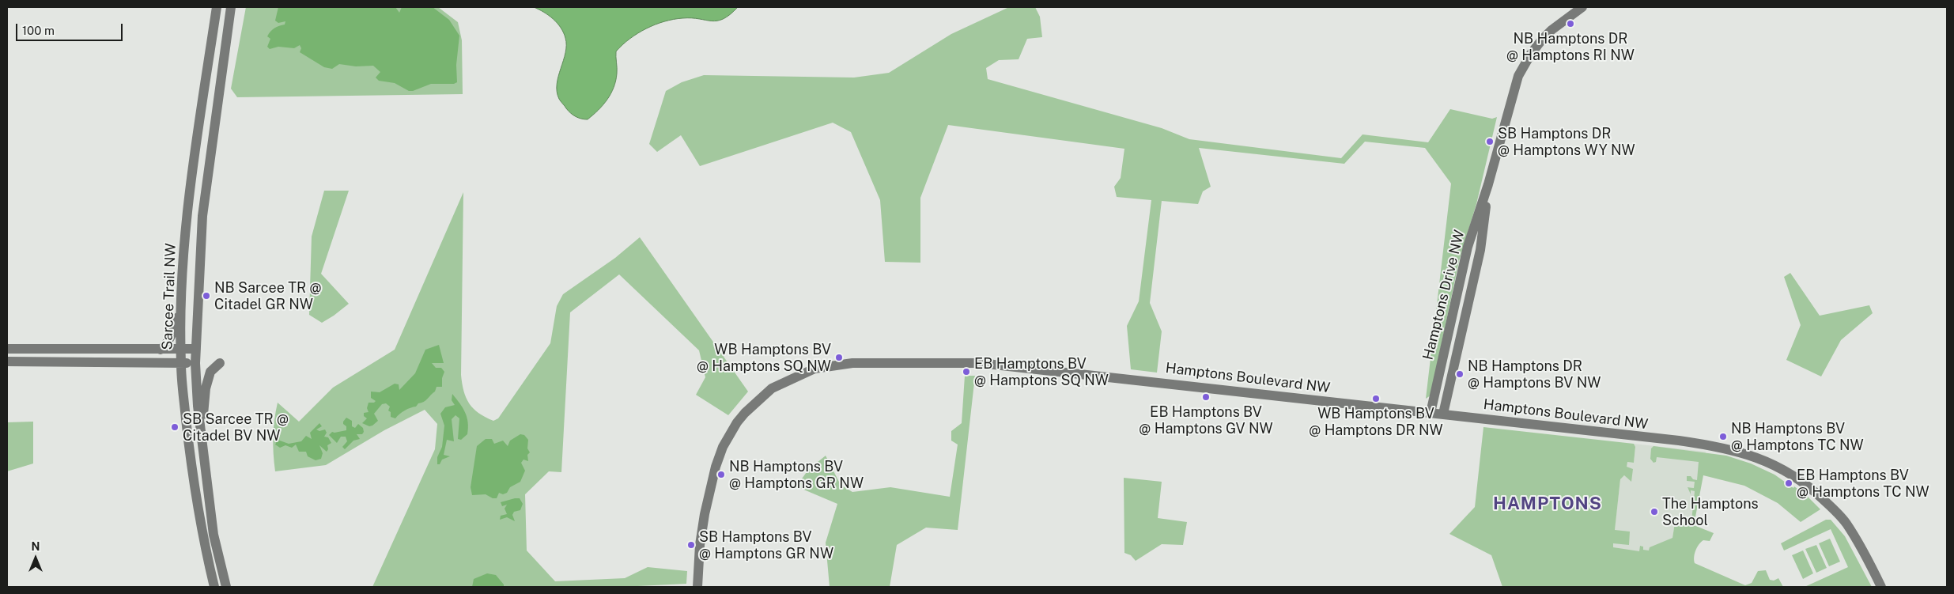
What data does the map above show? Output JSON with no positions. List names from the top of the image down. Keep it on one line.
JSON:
{"streets":{"street":["Hamptons Drive NW","Sarcee Trail NW","Hamptons Boulevard NW"]},"crossings":[["Hamptons Drive NW","Hamptons Boulevard NW"]],"districts":["HAMPTONS"],"places":["NB Hamptons DR @ Hamptons RI NW","SB Hamptons DR @ Hamptons WY NW","NB Sarcee TR @ Citadel GR NW","WB Hamptons BV @ Hamptons SQ NW","EB Hamptons BV @ Hamptons SQ NW","NB Hamptons DR @ Hamptons BV NW","EB Hamptons BV @ Hamptons GV NW","WB Hamptons BV @ Hamptons DR NW","SB Sarcee TR @ Citadel BV NW","NB Hamptons BV @ Hamptons TC NW","NB Hamptons BV @ Hamptons GR NW","EB Hamptons BV @ Hamptons TC NW","The Hamptons School","SB Hamptons BV @ Hamptons GR NW"],"scale_bar":"100 m","north":"top"}
